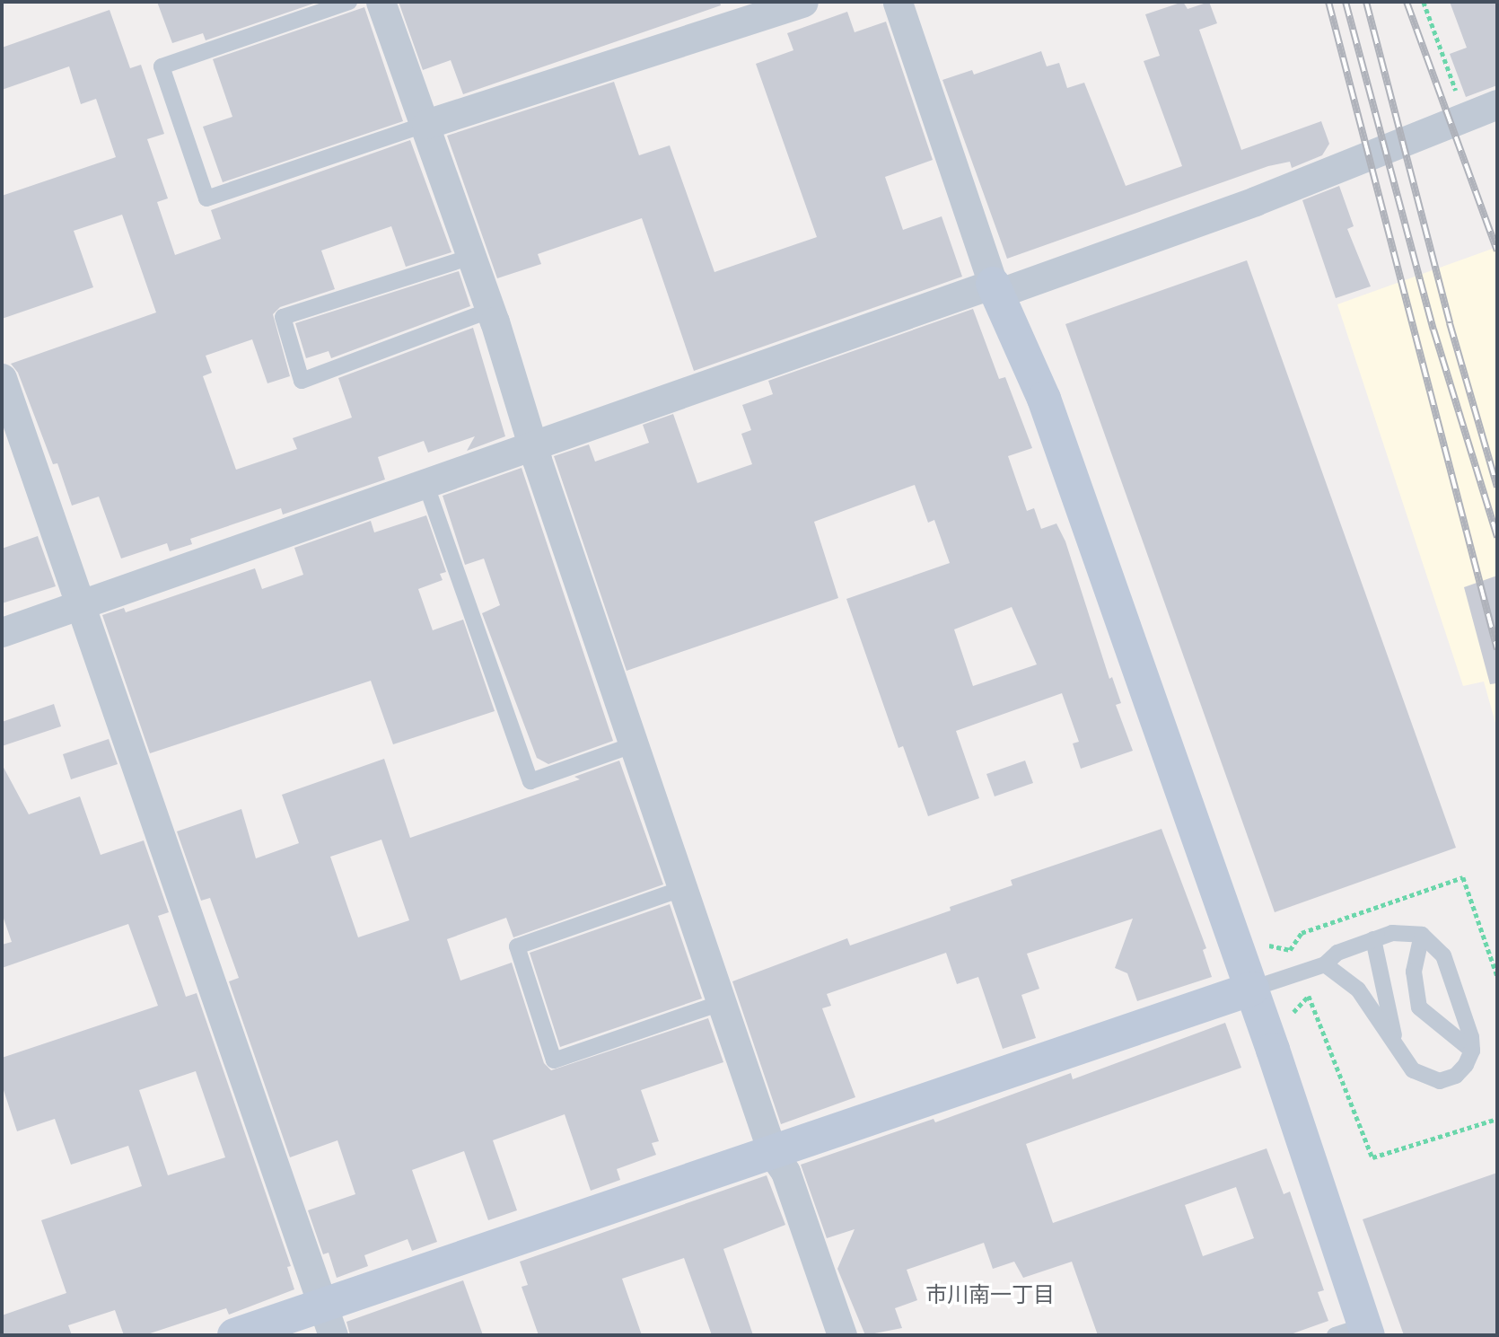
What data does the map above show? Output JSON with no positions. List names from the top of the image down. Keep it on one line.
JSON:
{"districts":["市川南一丁目"]}
